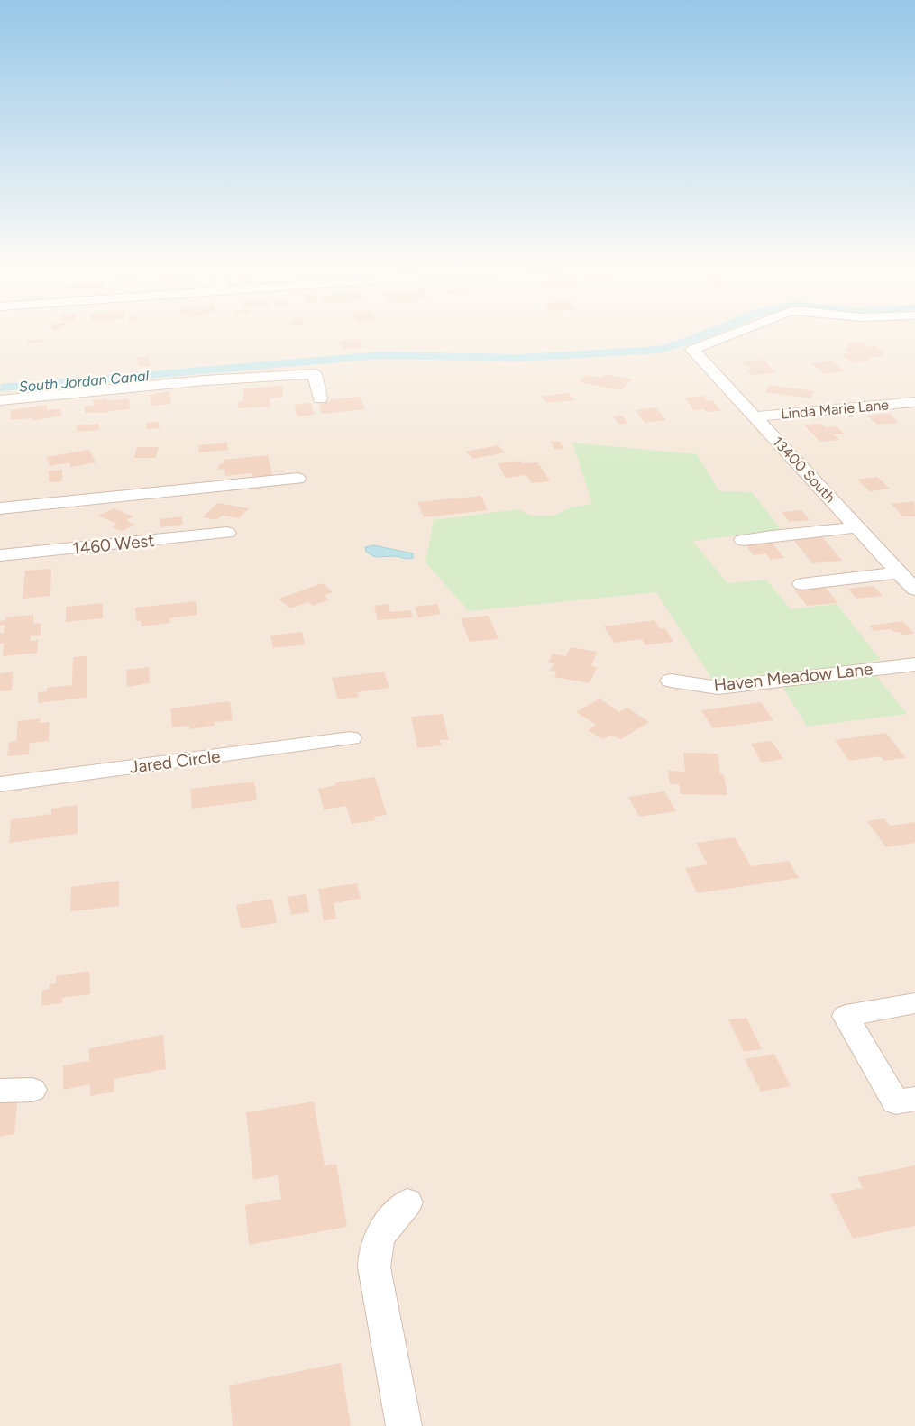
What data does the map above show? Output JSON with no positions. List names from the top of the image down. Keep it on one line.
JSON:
{"streets":{"street":["Linda Marie Lane","13400 South","1460 West","Haven Meadow Lane","Jared Circle"]},"crossings":[["Linda Marie Lane","13400 South"]],"water":["South Jordan Canal"]}
